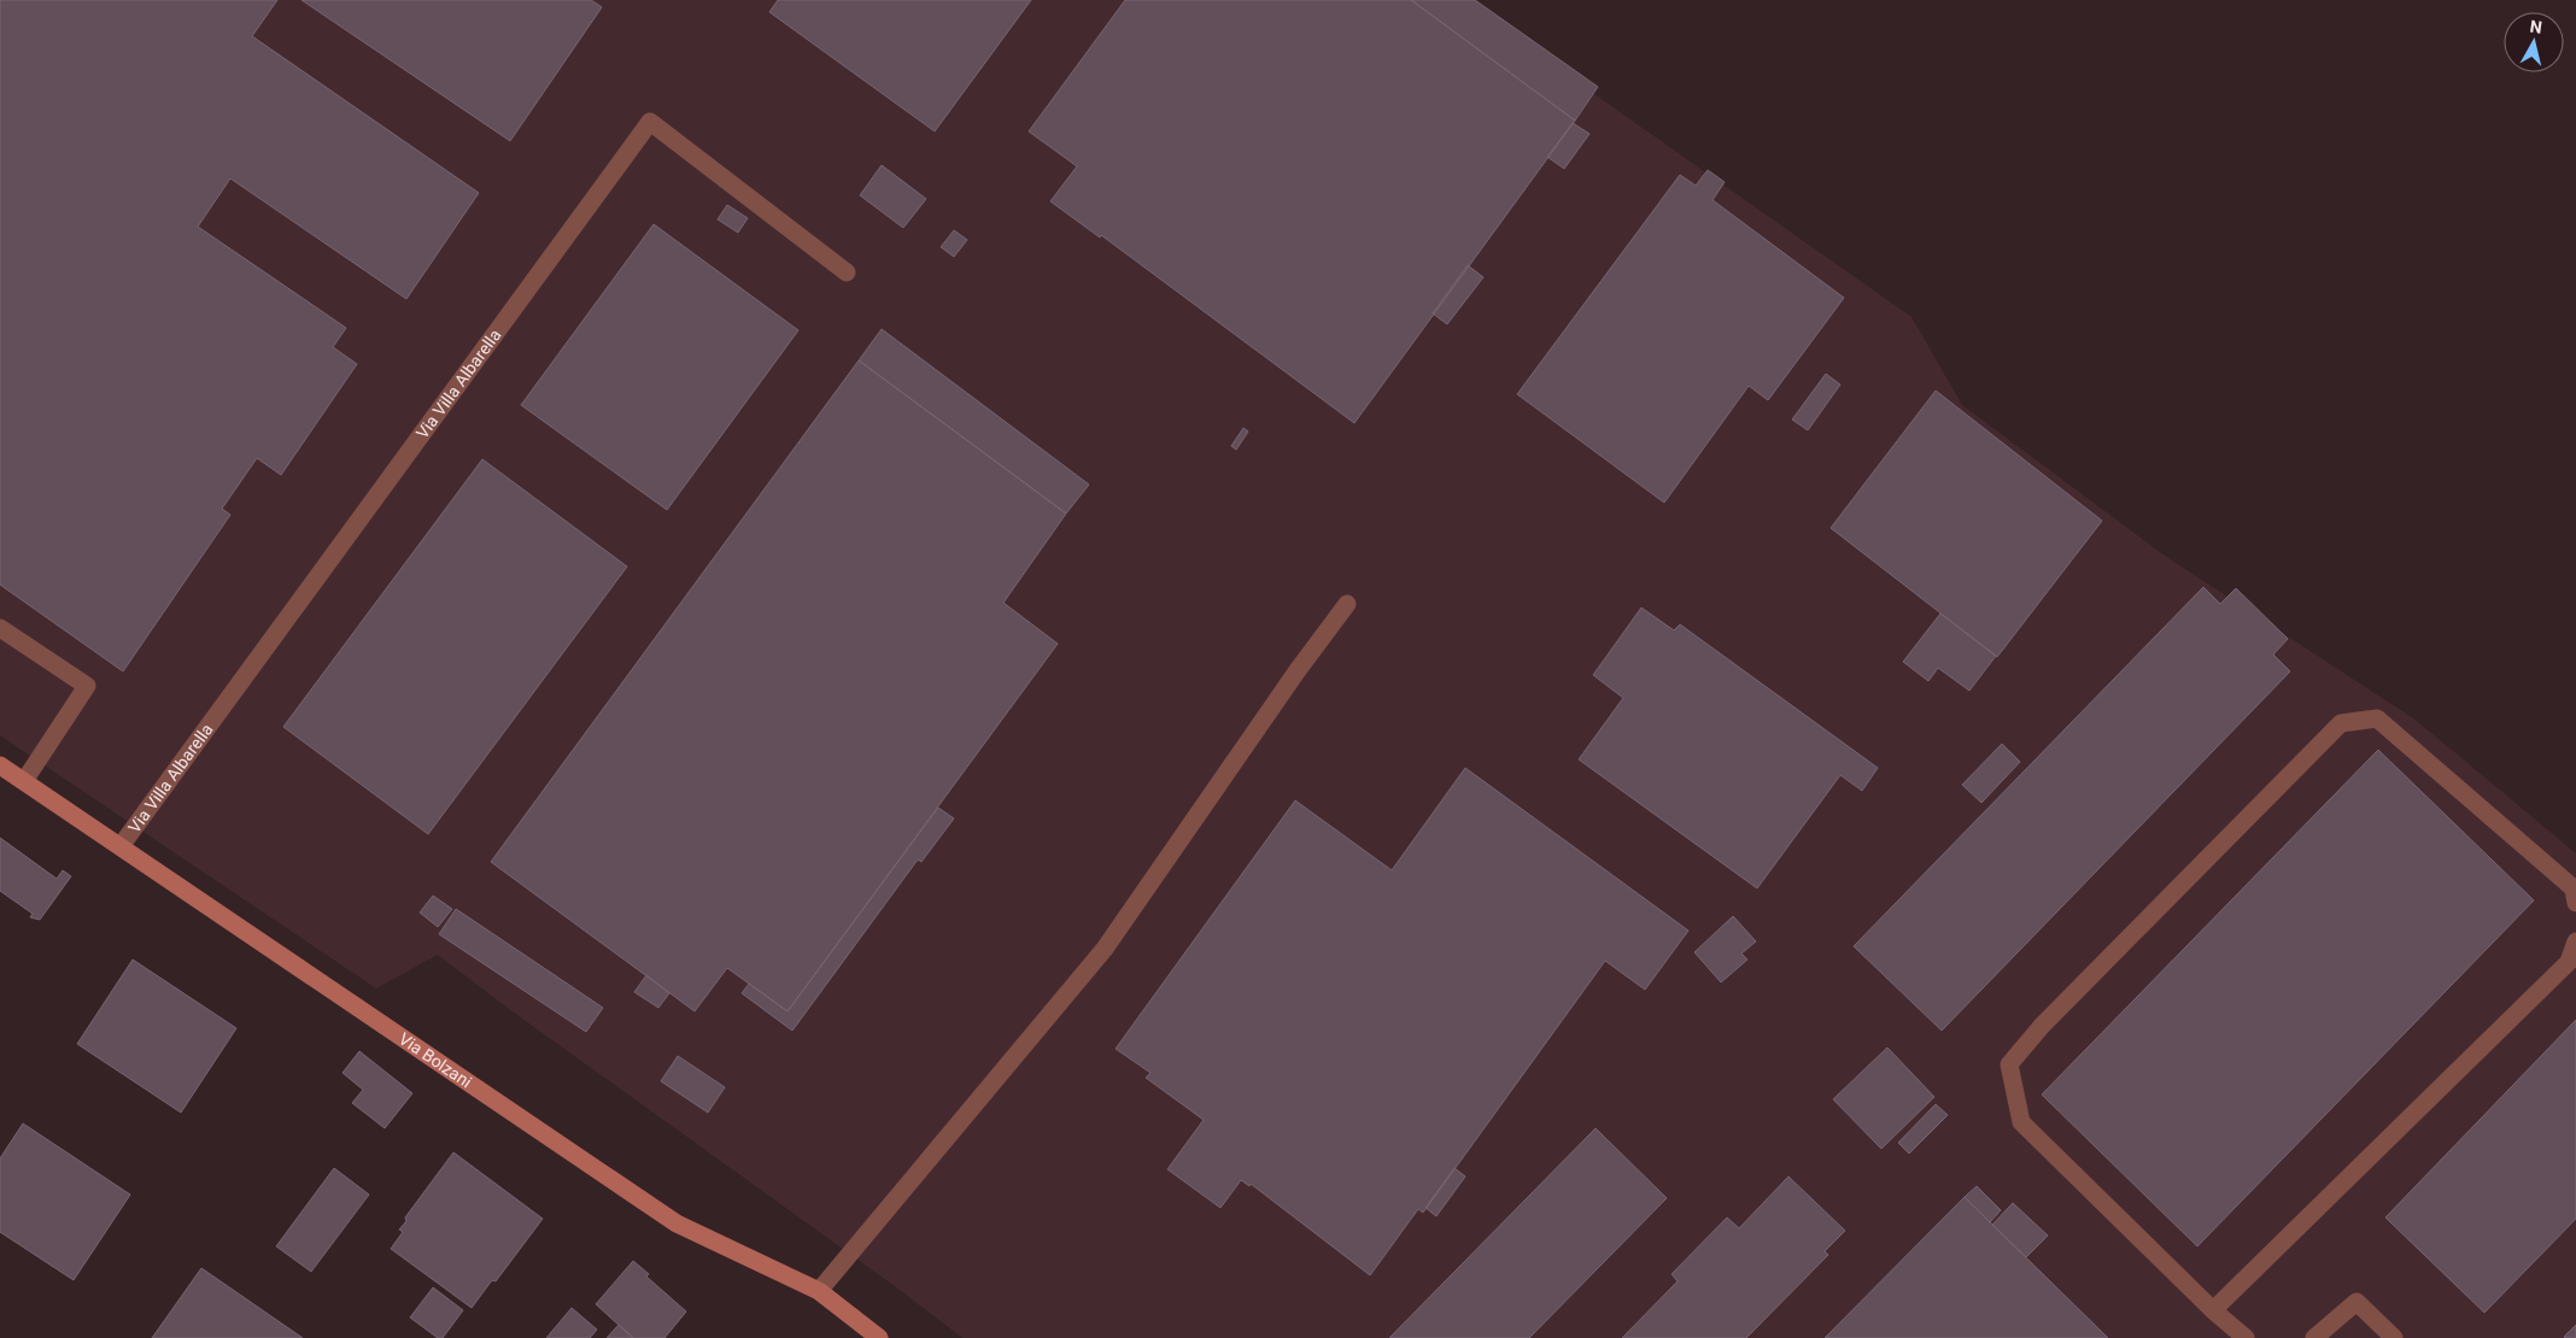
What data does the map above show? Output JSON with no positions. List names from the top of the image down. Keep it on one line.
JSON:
{"streets":{"street":["Via Villa Albarella","Via Bolzani"]},"crossings":[["Via Villa Albarella","Via Bolzani"]],"north":"top"}
